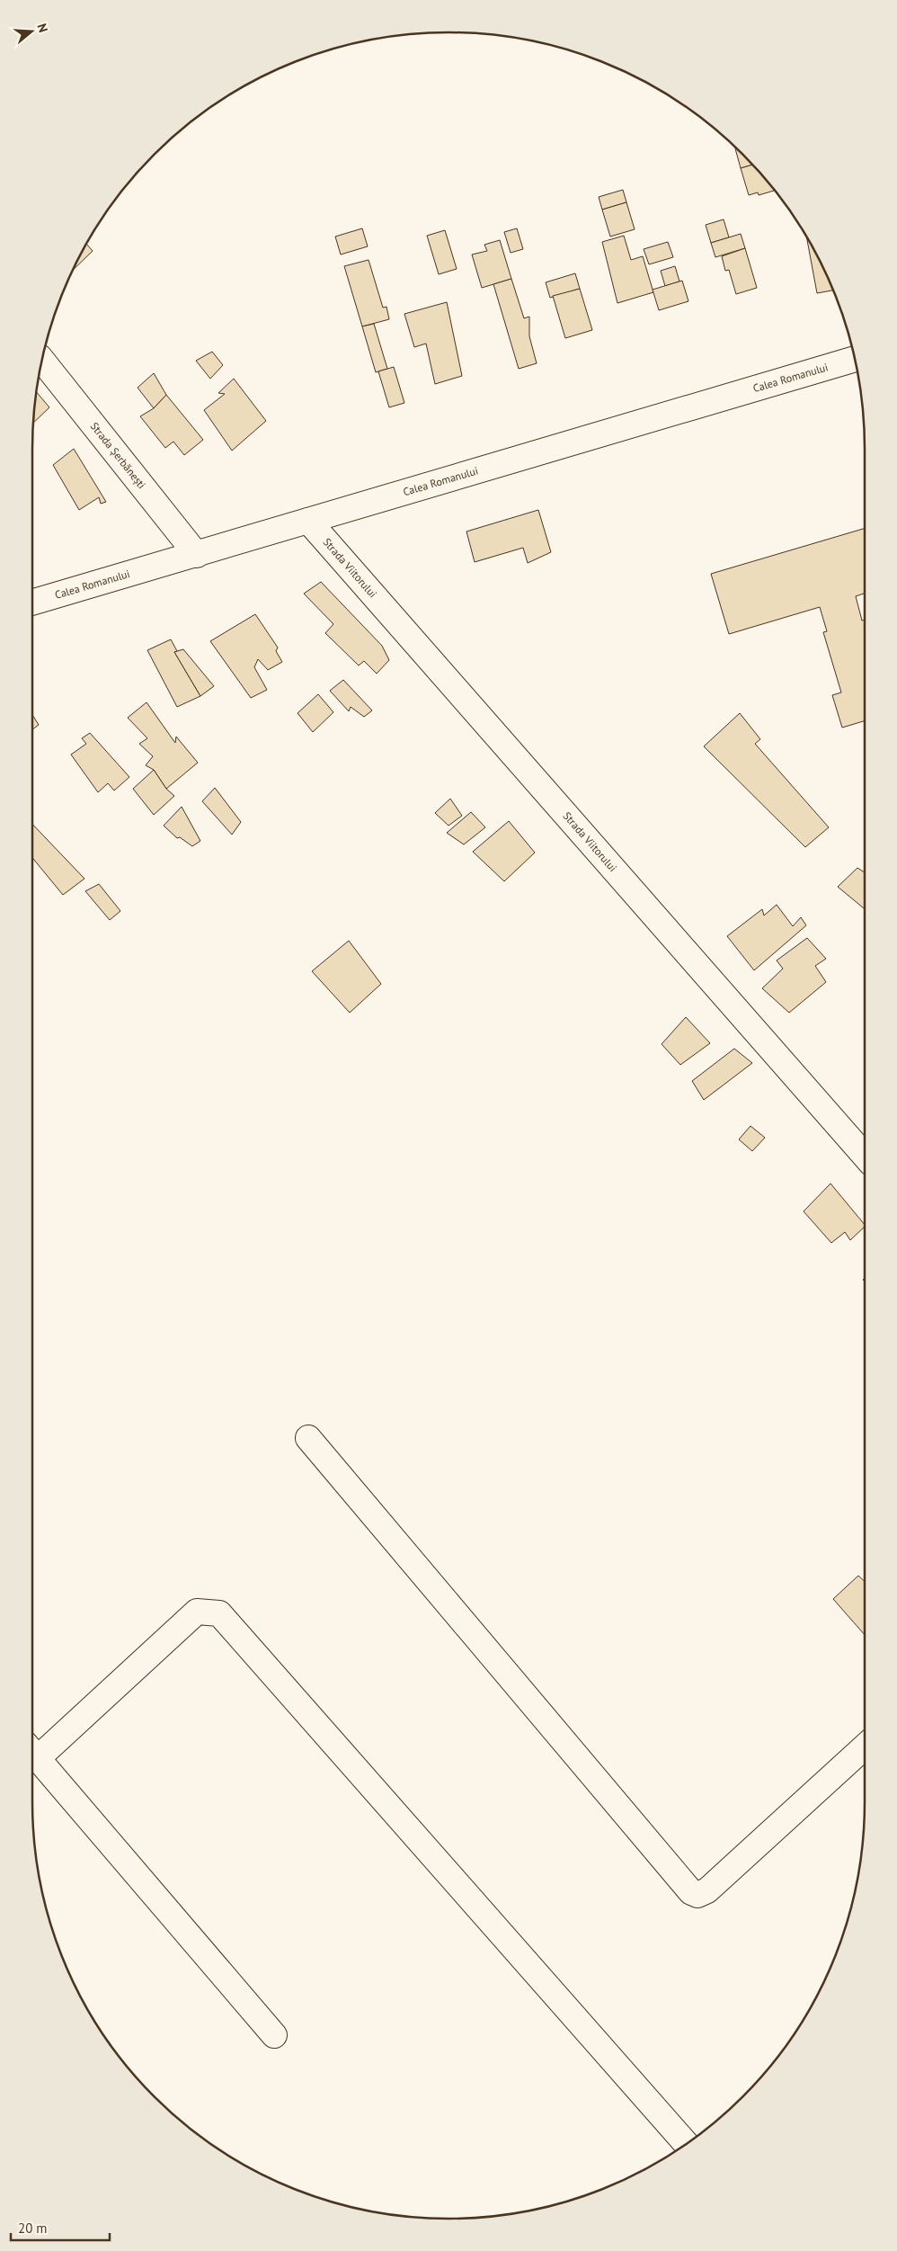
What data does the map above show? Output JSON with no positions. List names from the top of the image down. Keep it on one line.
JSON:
{"streets":{"street":["Calea Romanului","Strada Șerbănești","Strada Viitorului"]},"crossings":[["Calea Romanului","Strada Șerbănești"],["Calea Romanului","Strada Viitorului"]],"scale_bar":"20 m","north":"right"}
